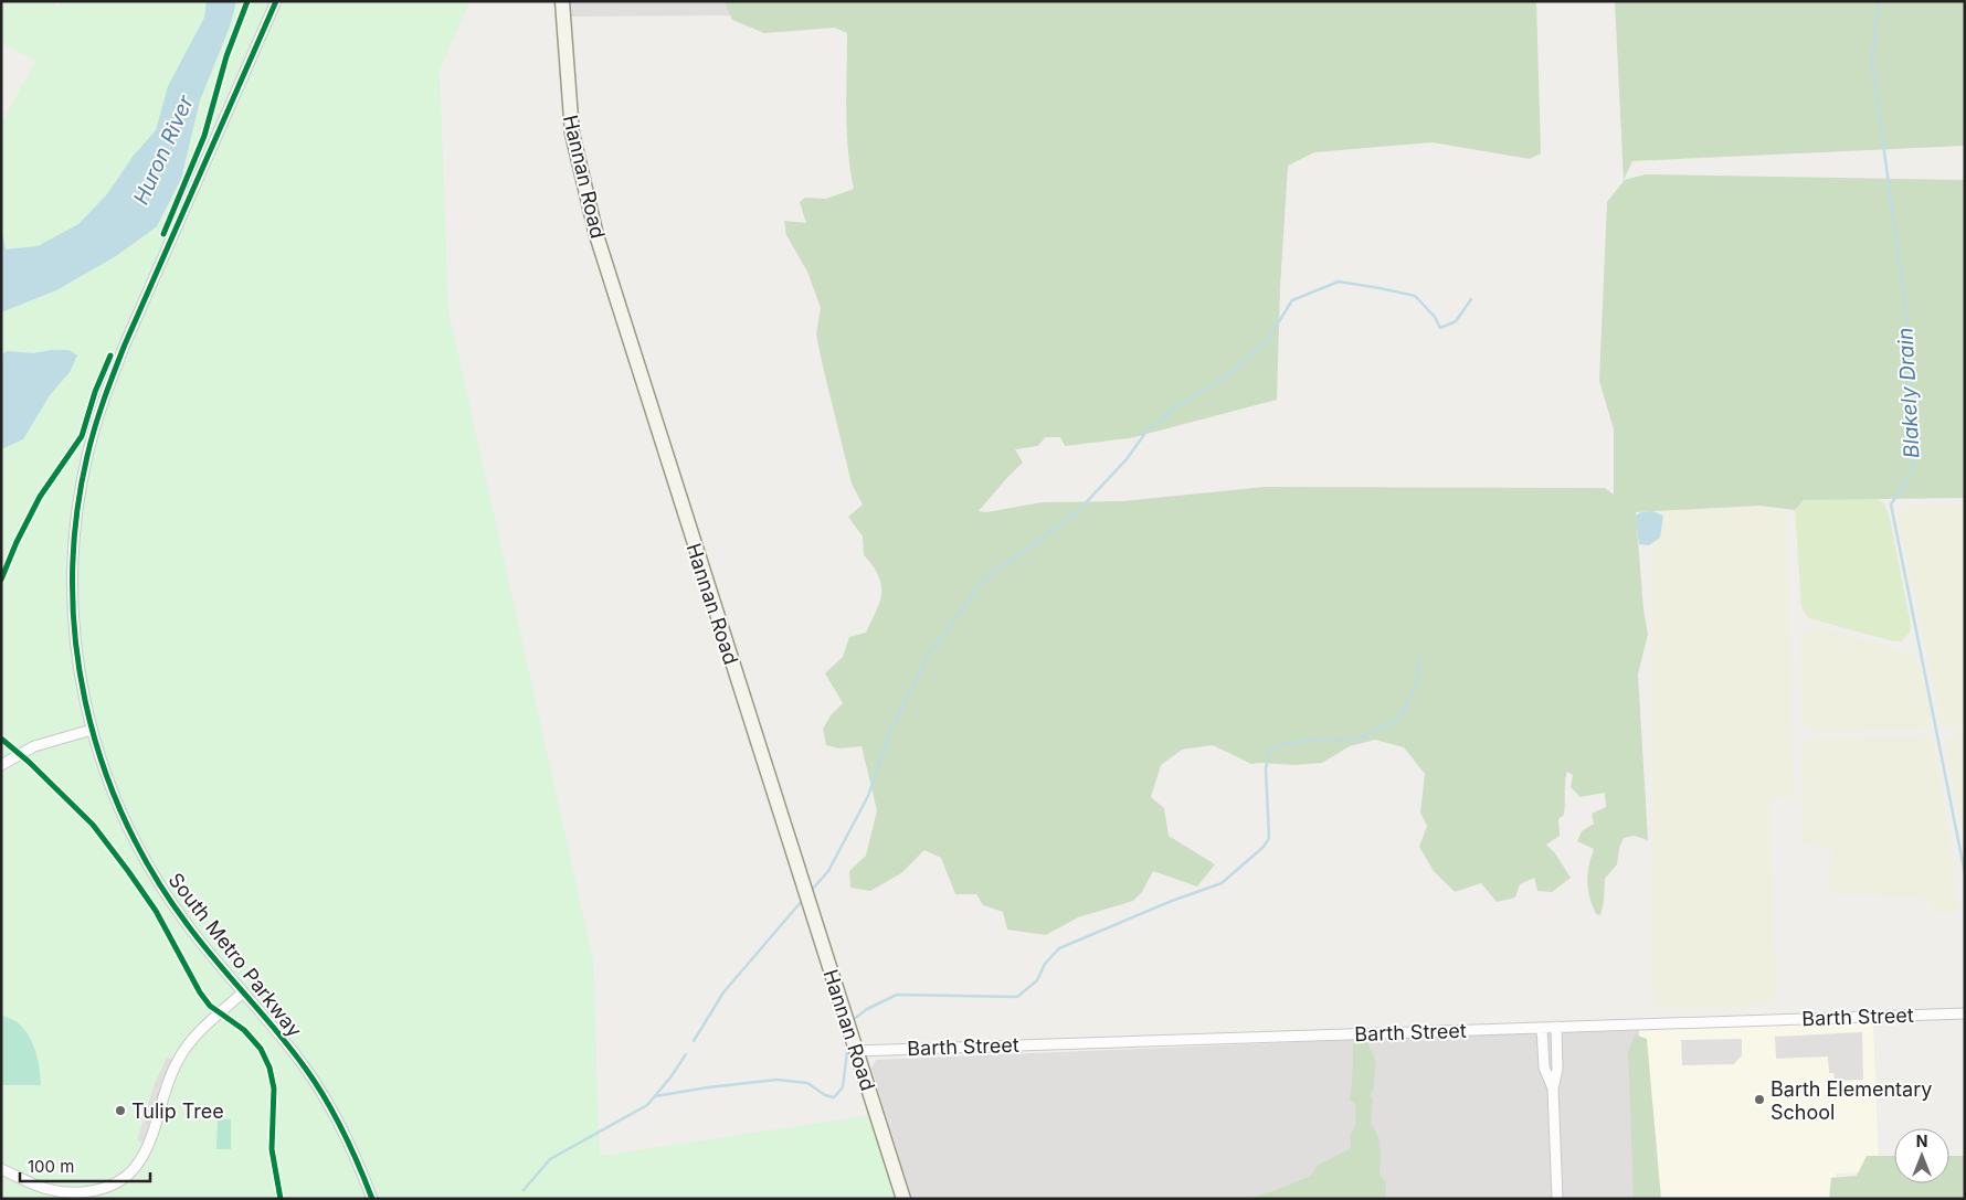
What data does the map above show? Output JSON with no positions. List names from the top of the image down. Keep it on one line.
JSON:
{"streets":{"street":["Hannan Road","South Metro Parkway","Barth Street"]},"crossings":[["Hannan Road","Barth Street"]],"water":["Huron River","Blakely Drain"],"places":["Barth Elementary School","Tulip Tree"],"scale_bar":"100 m","north":"top"}
